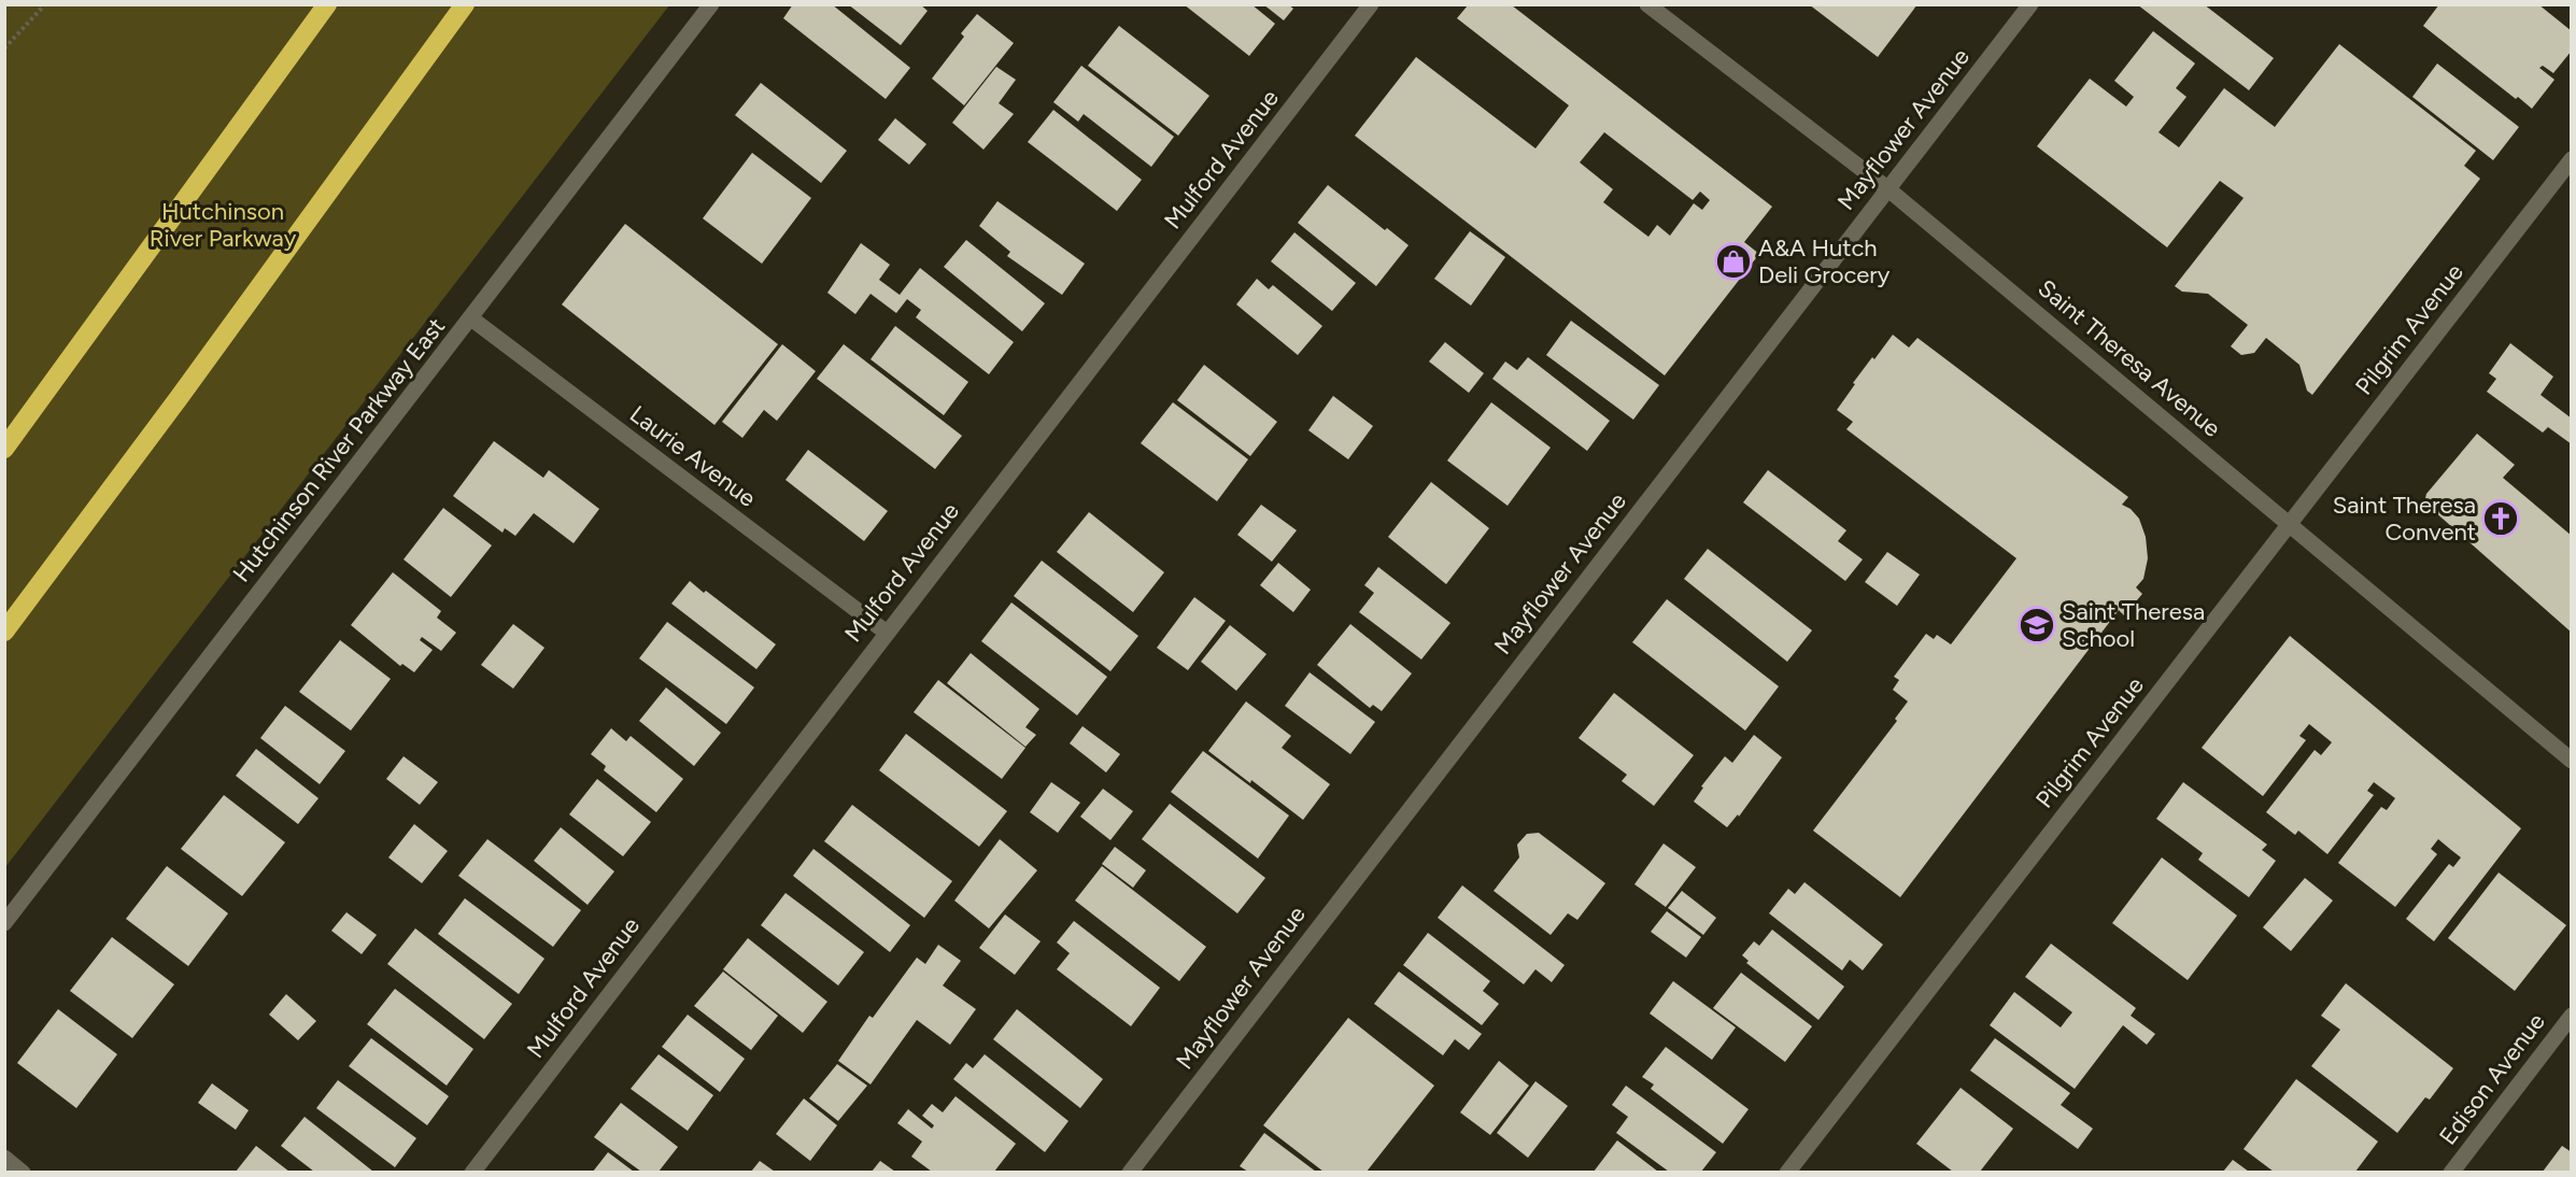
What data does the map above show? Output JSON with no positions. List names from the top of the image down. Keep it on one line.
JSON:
{"streets":{"street":["Mayflower Avenue","Mulford Avenue","Pilgrim Avenue","Saint Theresa Avenue","Hutchinson River Parkway East","Laurie Avenue","Edison Avenue"]},"crossings":[["Mayflower Avenue","Saint Theresa Avenue"],["Mulford Avenue","Laurie Avenue"],["Pilgrim Avenue","Saint Theresa Avenue"],["Hutchinson River Parkway East","Laurie Avenue"]],"parks":["Hutchinson River Parkway"],"places":{"shop":["A&A Hutch Deli Grocery"],"church":["Saint Theresa Convent"],"school or university":["Saint Theresa School"]}}
